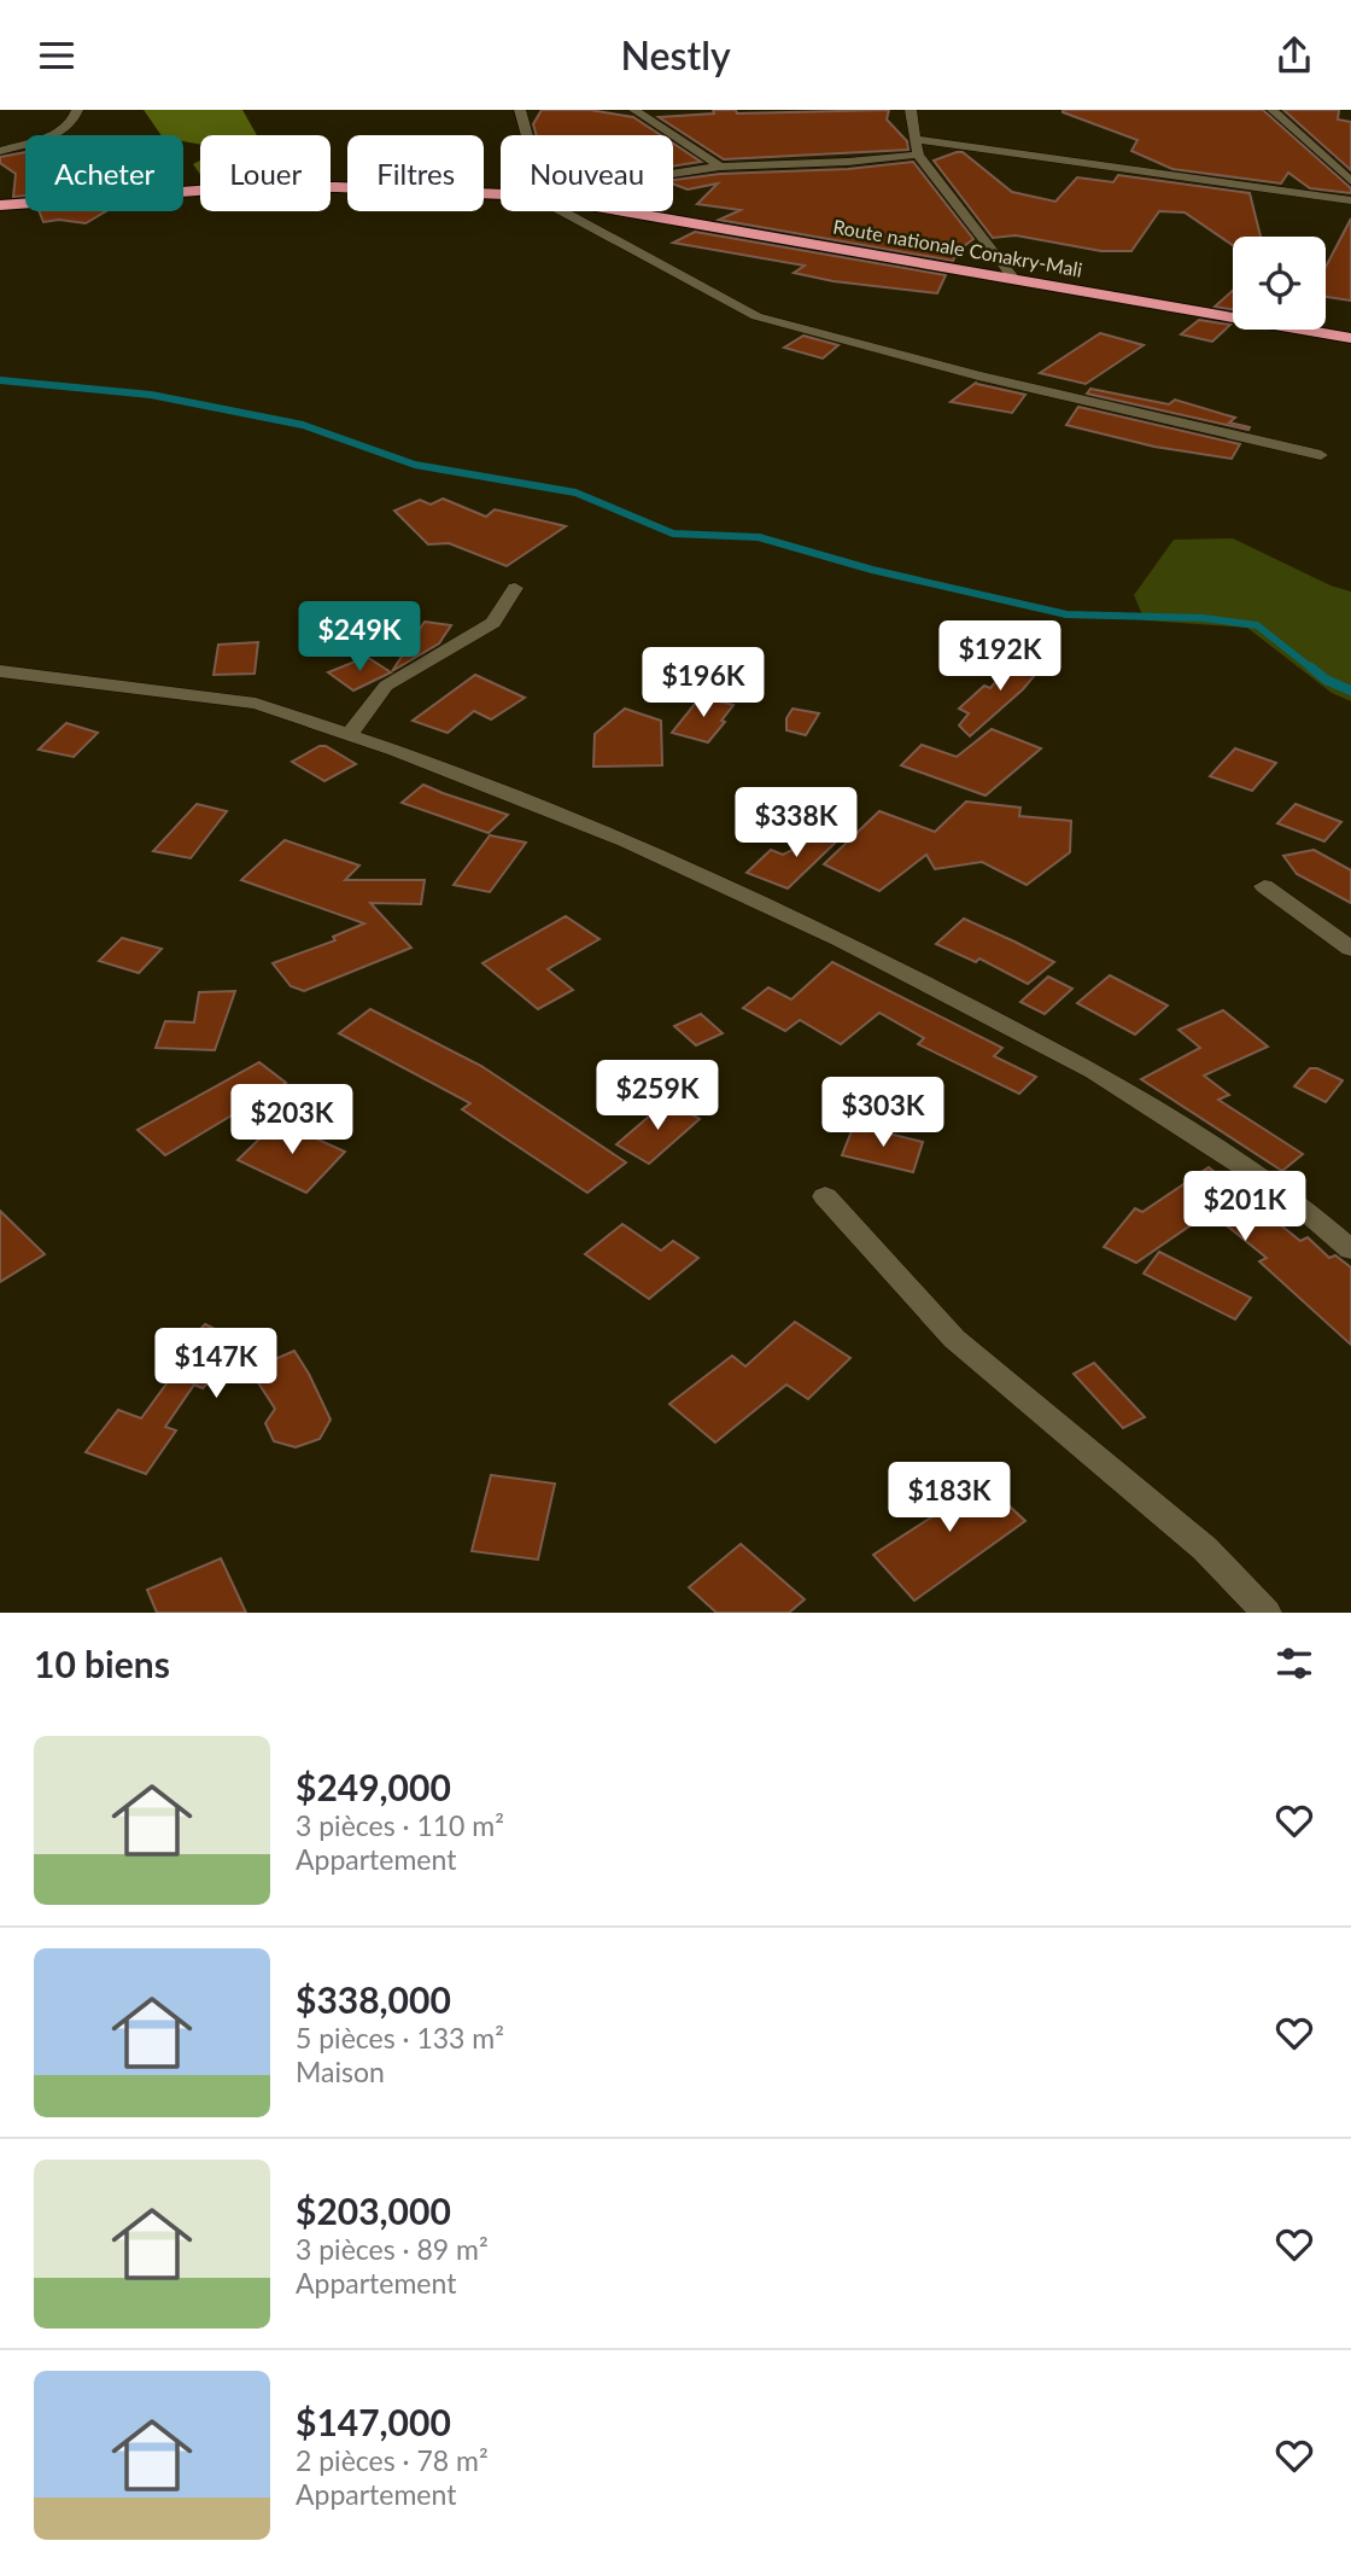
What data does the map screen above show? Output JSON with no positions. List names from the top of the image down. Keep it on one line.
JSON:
{"streets":{"highway":["Route nationale Conakry-Mali"]},"page":{"header":"Nestly","chip":["Acheter","Louer","Filtres","Nouveau"],"price":["$249K","$192K","$196K","$338K","$259K","$303K","$203K","$201K","$147K","$183K"],"heading":"10 biens","list":[{"name":"$249,000","note":"3 pièces · 110 m² · Appartement"},{"name":"$338,000","note":"5 pièces · 133 m² · Maison"},{"name":"$203,000","note":"3 pièces · 89 m² · Appartement"},{"name":"$147,000","note":"2 pièces · 78 m² · Appartement"}]}}
